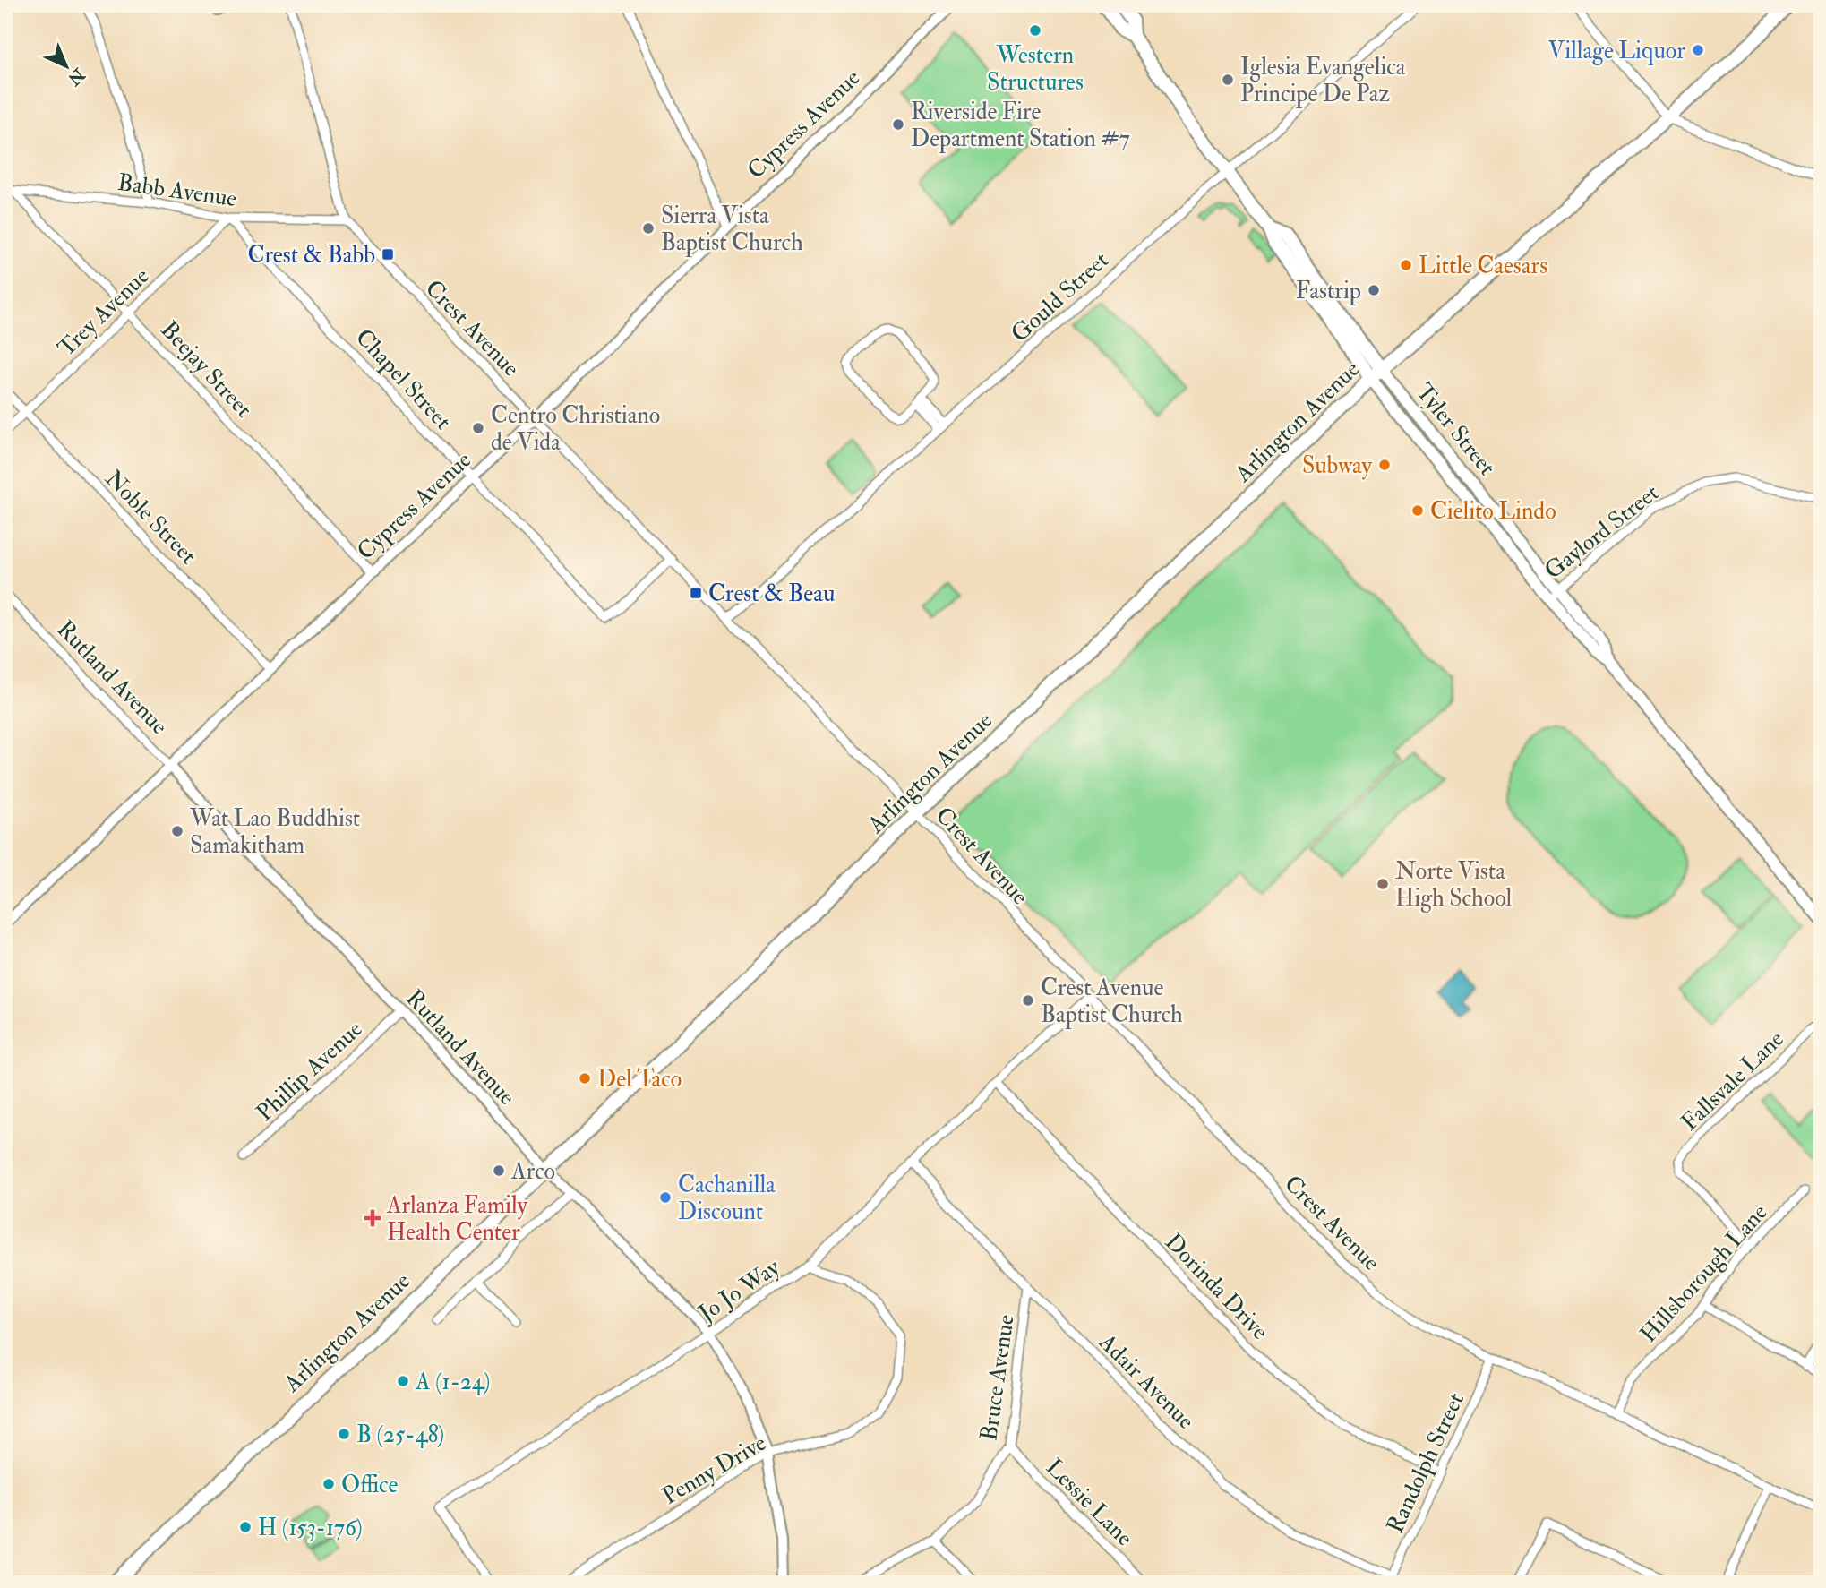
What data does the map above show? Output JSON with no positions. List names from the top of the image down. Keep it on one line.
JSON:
{"streets":{"main road":["Arlington Avenue","Tyler Street"],"street":["Cypress Avenue","Babb Avenue","Gould Street","Trey Avenue","Crest Avenue","Beejay Street","Chapel Street","Noble Street","Gaylord Street","Rutland Avenue","Phillip Avenue","Fallsvale Lane","Hillsborough Lane","Dorinda Drive","Jo Jo Way","Bruce Avenue","Adair Avenue","Randolph Street","Penny Drive","Lessie Lane"]},"crossings":[["Cypress Avenue","Crest Avenue"],["Cypress Avenue","Beejay Street"],["Cypress Avenue","Chapel Street"],["Cypress Avenue","Noble Street"],["Cypress Avenue","Rutland Avenue"],["Babb Avenue","Trey Avenue"],["Babb Avenue","Crest Avenue"],["Babb Avenue","Beejay Street"],["Babb Avenue","Chapel Street"],["Gould Street","Crest Avenue"],["Gould Street","Tyler Street"],["Trey Avenue","Beejay Street"],["Trey Avenue","Chapel Street"],["Trey Avenue","Noble Street"],["Crest Avenue","Chapel Street"],["Crest Avenue","Arlington Avenue"],["Crest Avenue","Hillsborough Lane"],["Crest Avenue","Jo Jo Way"],["Crest Avenue","Randolph Street"],["Arlington Avenue","Tyler Street"],["Arlington Avenue","Rutland Avenue"],["Tyler Street","Gaylord Street"],["Rutland Avenue","Phillip Avenue"],["Rutland Avenue","Jo Jo Way"],["Rutland Avenue","Penny Drive"],["Fallsvale Lane","Hillsborough Lane"],["Dorinda Drive","Jo Jo Way"],["Dorinda Drive","Randolph Street"],["Jo Jo Way","Adair Avenue"],["Jo Jo Way","Penny Drive"],["Bruce Avenue","Adair Avenue"],["Bruce Avenue","Lessie Lane"],["Adair Avenue","Randolph Street"]],"places":{"other":["Western Structures","Village Liquor","Iglesia Evangelica Principe De Paz","Riverside Fire Department Station #7","Sierra Vista Baptist Church","Little Caesars","Fastrip","Centro Christiano de Vida","Subway","Cielito Lindo","Wat Lao Buddhist Samakitham","Norte Vista High School","Crest Avenue Baptist Church","Del Taco","Arco","Cachanilla Discount","A (1-24)","B (25-48)","Office","H (153-176)"],"transit":["Crest & Babb","Crest & Beau"],"health":["Arlanza Family Health Center"]},"north":"bottom right"}
